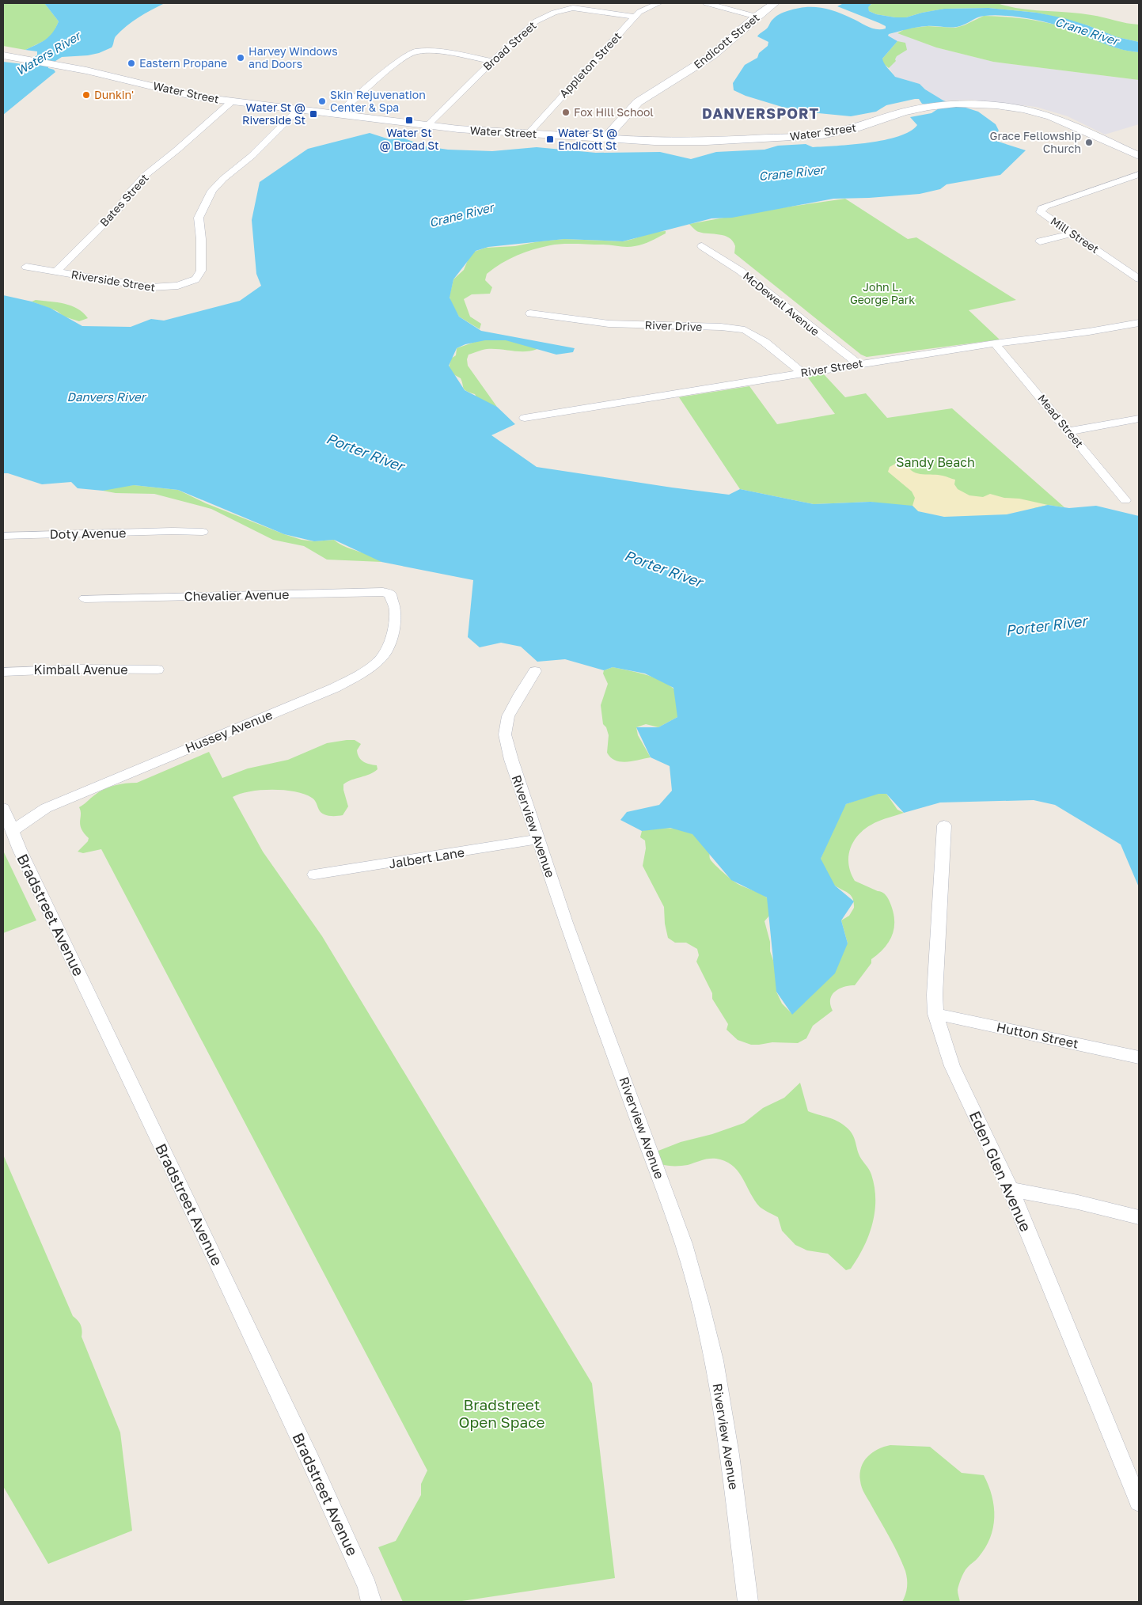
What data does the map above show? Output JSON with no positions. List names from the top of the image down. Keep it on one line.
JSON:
{"streets":{"main road":["Endicott Street","Water Street"],"street":["Broad Street","Appleton Street","Bates Street","Mill Street","Riverside Street","McDewell Avenue","River Drive","River Street","Mead Street","Doty Avenue","Chevalier Avenue","Kimball Avenue","Hussey Avenue","Riverview Avenue","Jalbert Lane","Bradstreet Avenue","Hutton Street","Eden Glen Avenue"]},"crossings":[["Endicott Street","Water Street"],["Broad Street","Appleton Street"],["Broad Street","Water Street"],["Appleton Street","Water Street"],["Water Street","Bates Street"],["Water Street","Riverside Street"],["Bates Street","Riverside Street"],["McDewell Avenue","River Street"],["River Drive","River Street"],["River Street","Mead Street"],["Chevalier Avenue","Hussey Avenue"],["Hussey Avenue","Bradstreet Avenue"],["Riverview Avenue","Jalbert Lane"],["Hutton Street","Eden Glen Avenue"]],"districts":["DANVERSPORT"],"water":["Crane River","Waters River","Danvers River","Porter River"],"parks":["John L. George Park","Sandy Beach","Bradstreet Open Space"],"places":{"other":["Harvey Windows and Doors","Eastern Propane","Dunkin'","Skin Rejuvenation Center & Spa","Fox Hill School","Grace Fellowship Church"],"transit":["Water St @ Riverside St","Water St @ Broad St","Water St @ Endicott St"]}}
